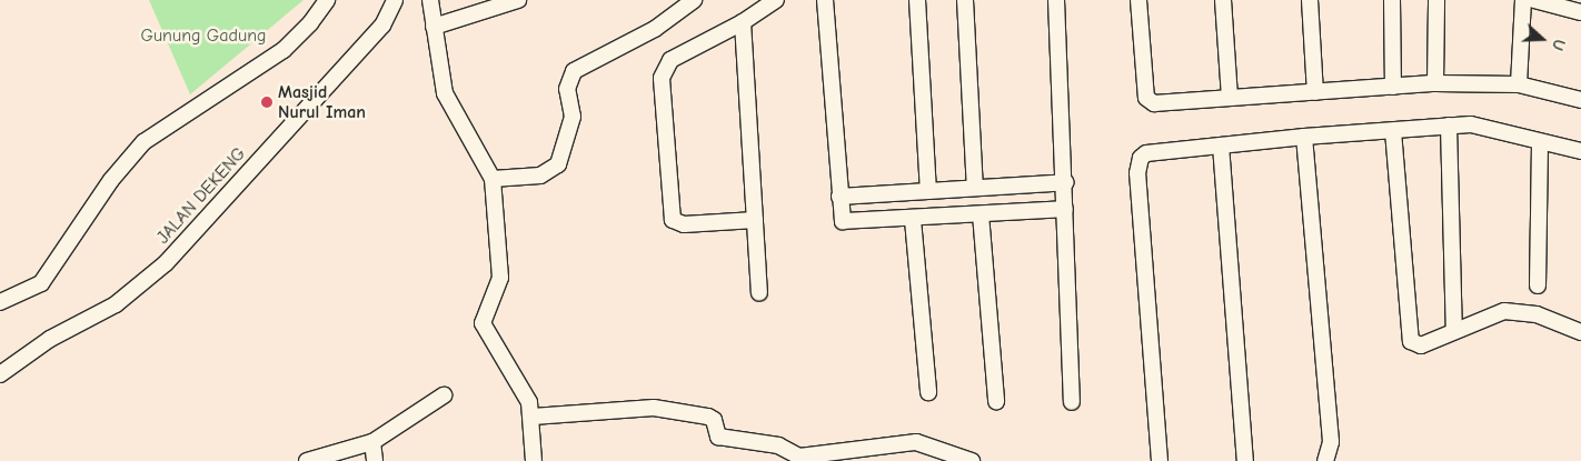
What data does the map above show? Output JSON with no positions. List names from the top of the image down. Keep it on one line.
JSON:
{"streets":{"street":["JALAN DEKENG"]},"parks":["Gunung Gadung"],"places":["Masjid Nurul Iman"],"north":"right"}
